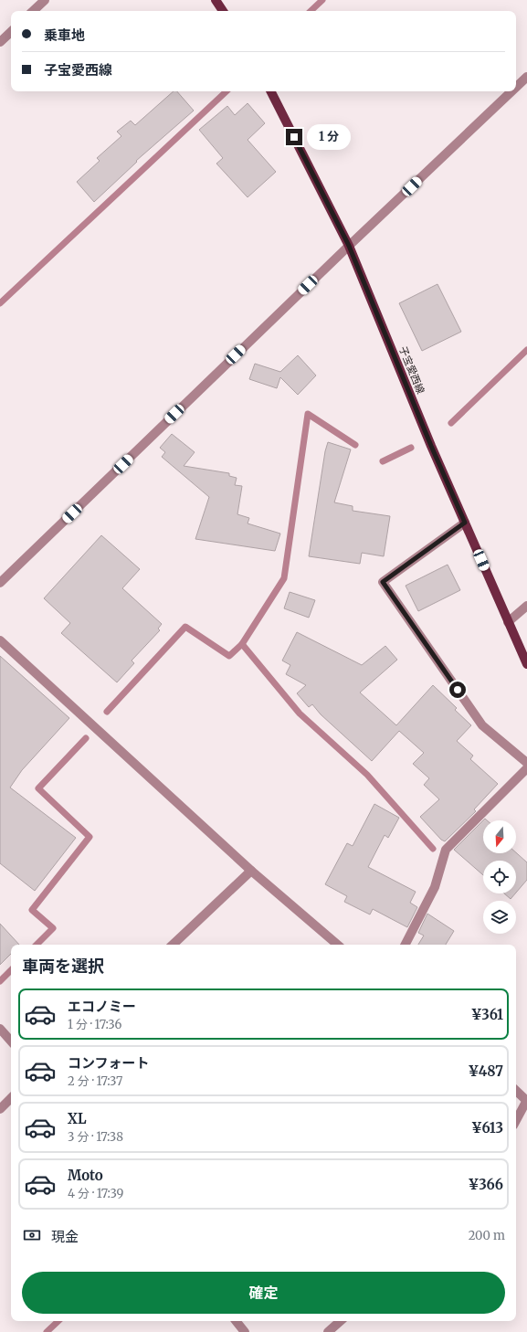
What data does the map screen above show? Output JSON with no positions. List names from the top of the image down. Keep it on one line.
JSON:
{"streets":{"main road":["子宝愛西線"]},"north":"bottom","page":{"banner":["乗車地","子宝愛西線"],"bubble":"1 分","heading":"車両を選択","list":[{"name":"エコノミー","note":"1 分 · 17:36","value":"¥361"},{"name":"コンフォート","note":"2 分 · 17:37","value":"¥487"},{"name":"XL","note":"3 分 · 17:38","value":"¥613"},{"name":"Moto","note":"4 分 · 17:39","value":"¥366"}],"pay":["現金","200 m"],"buttons":"確定"}}
